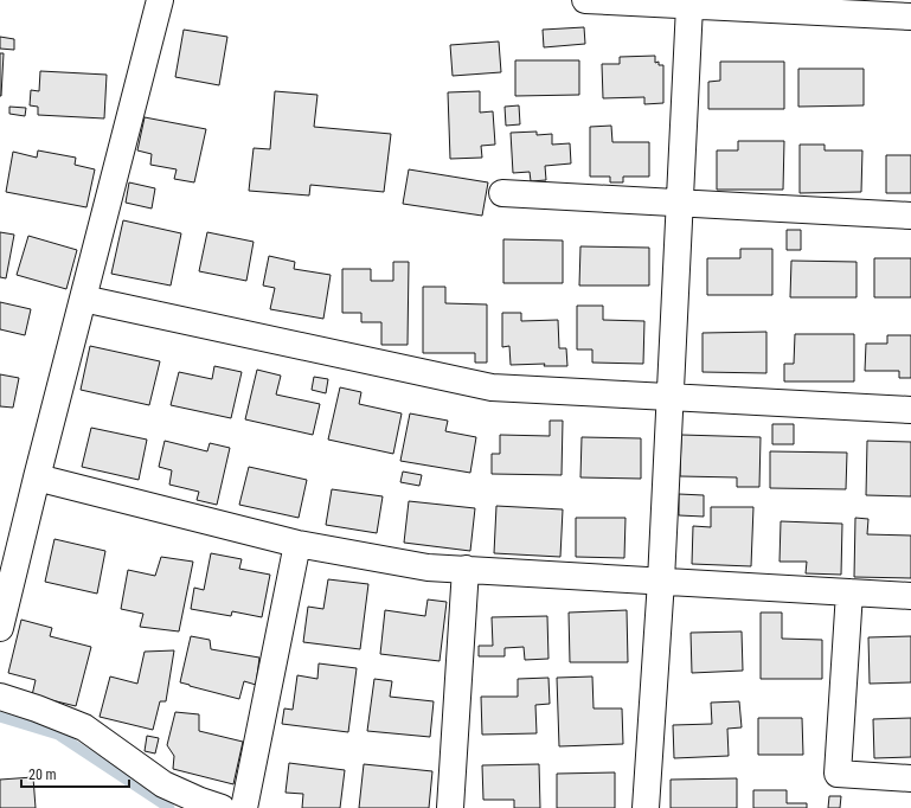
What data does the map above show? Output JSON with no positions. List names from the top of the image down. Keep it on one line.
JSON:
{"scale_bar":"20 m"}
